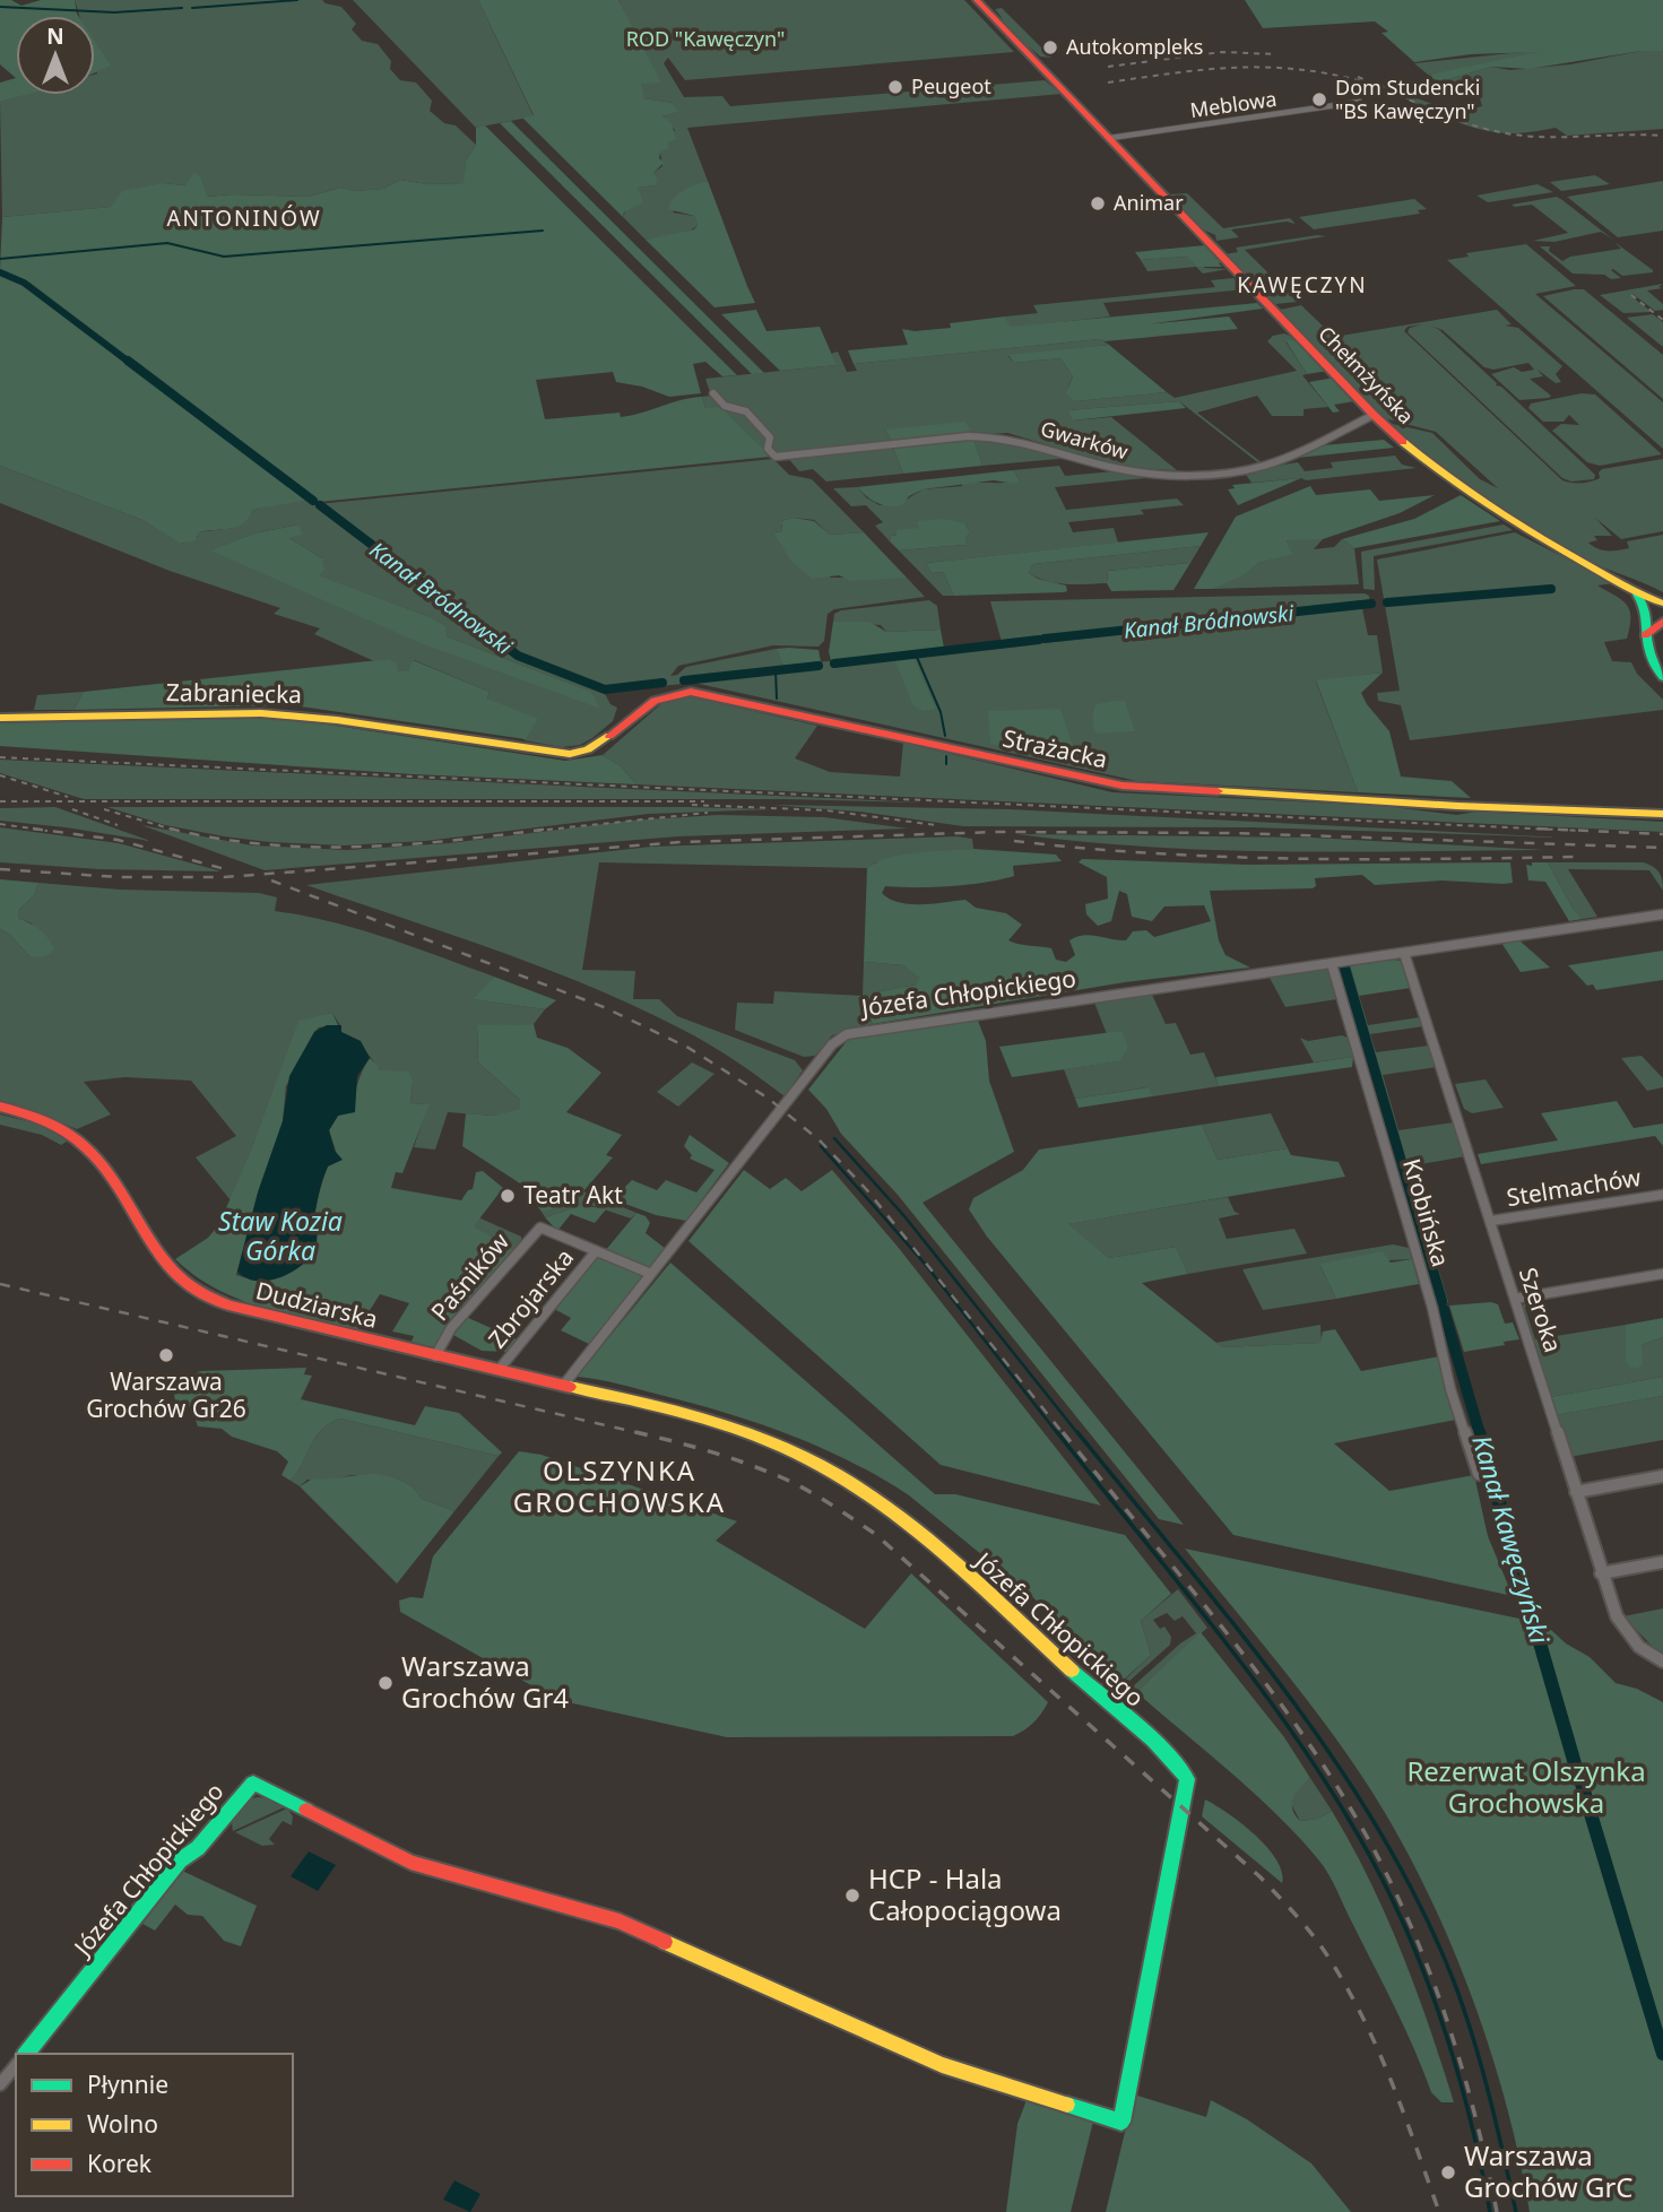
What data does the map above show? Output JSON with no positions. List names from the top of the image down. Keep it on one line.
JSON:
{"streets":{"street":["Meblowa","Chełmżyńska","Gwarków","Zabraniecka","Strażacka","Józefa Chłopickiego","Stelmachów","Krobińska","Paśników","Zbrojarska","Dudziarska","Szeroka"]},"crossings":[["Meblowa","Chełmżyńska"],["Chełmżyńska","Gwarków"],["Zabraniecka","Strażacka"],["Józefa Chłopickiego","Krobińska"],["Józefa Chłopickiego","Dudziarska"],["Józefa Chłopickiego","Szeroka"],["Stelmachów","Szeroka"],["Paśników","Zbrojarska"],["Paśników","Dudziarska"],["Zbrojarska","Dudziarska"]],"districts":["ANTONINÓW","KAWĘCZYN","OLSZYNKA GROCHOWSKA"],"water":["Kanał Bródnowski","Staw Kozia Górka","Kanał Kawęczyński"],"parks":["ROD \"Kawęczyn\"","Rezerwat Olszynka Grochowska"],"places":["Autokompleks","Peugeot","Dom Studencki \"BS Kawęczyn\"","Animar","Teatr Akt","Warszawa Grochów Gr26","Warszawa Grochów Gr4","HCP - Hala Całopociągowa","Warszawa Grochów GrC"],"legend":["Płynnie","Wolno","Korek"],"north":"top"}
